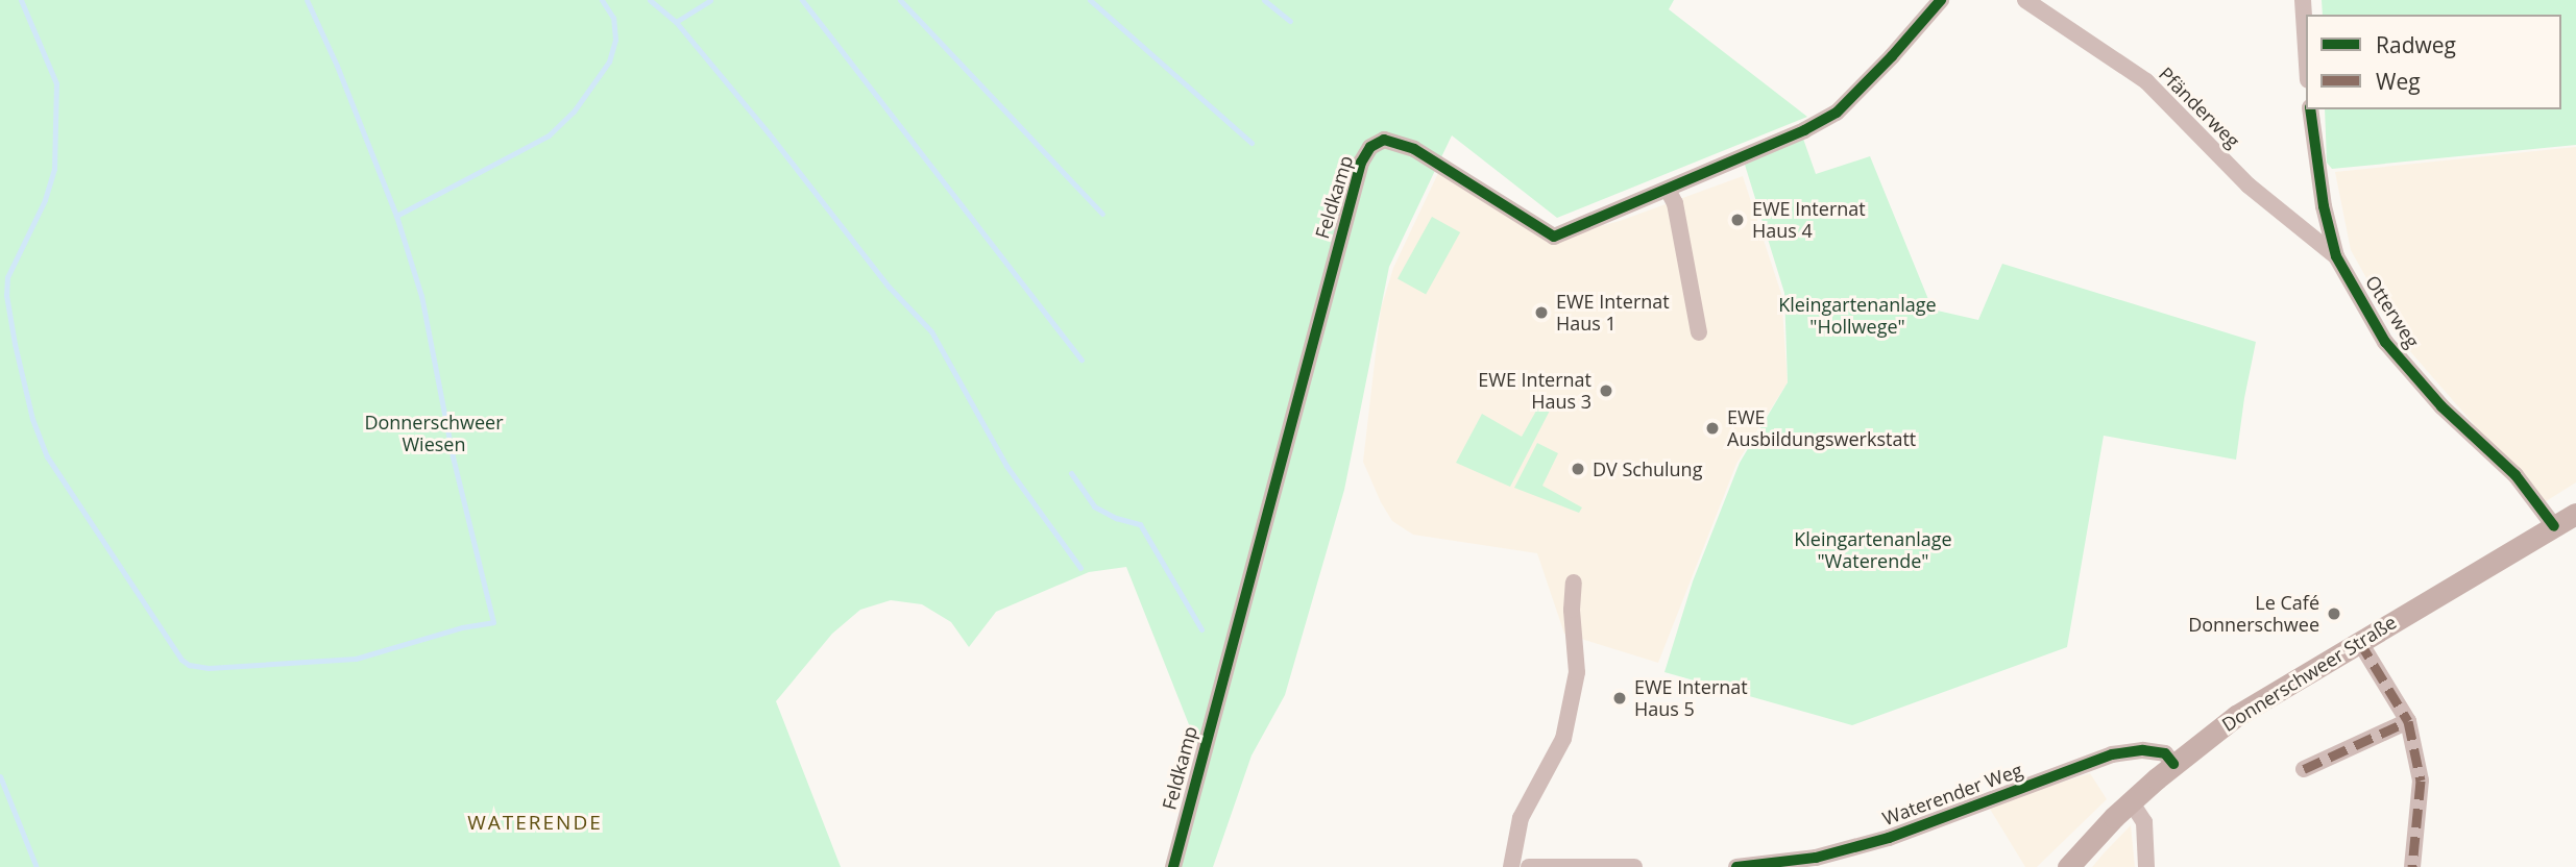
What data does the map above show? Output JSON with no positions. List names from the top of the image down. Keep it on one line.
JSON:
{"streets":{"main road":["Donnerschweer Straße"],"street":["Pfänderweg","Feldkamp","Otterweg","Waterender Weg"]},"crossings":[["Pfänderweg","Otterweg"],["Otterweg","Donnerschweer Straße"],["Donnerschweer Straße","Waterender Weg"]],"districts":["WATERENDE"],"parks":["Kleingartenanlage \"Hollwege\"","Donnerschweer Wiesen","Kleingartenanlage \"Waterende\""],"places":["EWE Internat Haus 4","EWE Internat Haus 1","EWE Internat Haus 3","EWE Ausbildungswerkstatt","DV Schulung","Le Café Donnerschwee","EWE Internat Haus 5"],"legend":["Radweg","Weg"]}
